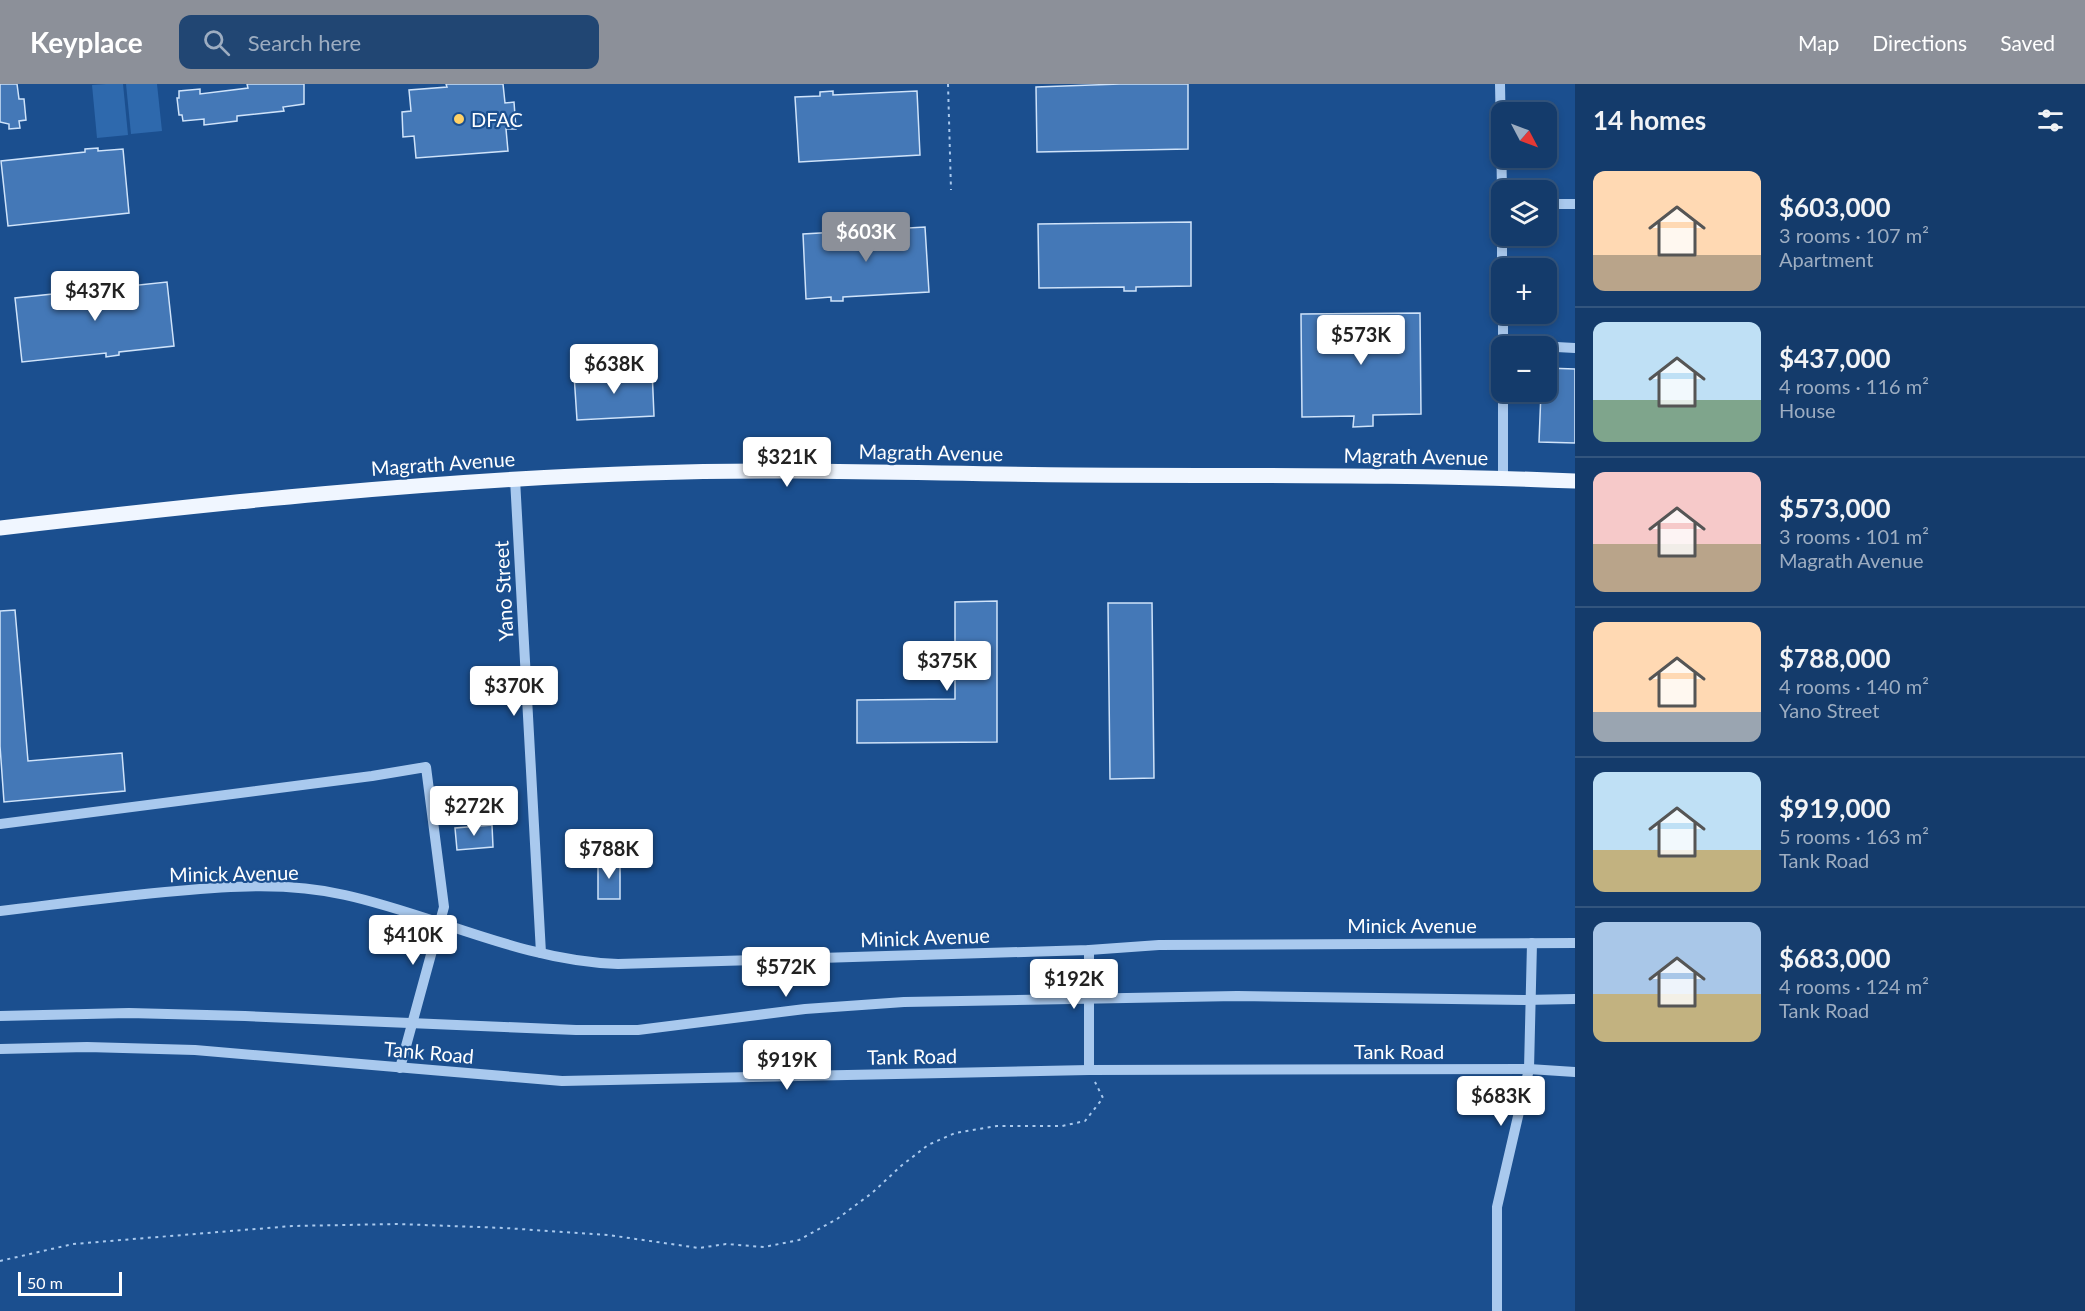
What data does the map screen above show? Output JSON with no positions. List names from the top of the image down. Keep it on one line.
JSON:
{"streets":{"main road":["Magrath Avenue"],"street":["Yano Street","Minick Avenue","Tank Road"]},"crossings":[["Magrath Avenue","Yano Street"],["Yano Street","Minick Avenue"]],"places":["DFAC"],"scale_bar":"50 m","north":"bottom right","page":{"header":"Keyplace","search":"Search here","nav":["Map","Directions","Saved"],"heading":"14 homes","map_buttons":["+","−"],"list":[{"name":"$603,000","note":"3 rooms · 107 m² · Apartment"},{"name":"$437,000","note":"4 rooms · 116 m² · House"},{"name":"$573,000","note":"3 rooms · 101 m² · Magrath Avenue"},{"name":"$788,000","note":"4 rooms · 140 m² · Yano Street"},{"name":"$919,000","note":"5 rooms · 163 m² · Tank Road"},{"name":"$683,000","note":"4 rooms · 124 m² · Tank Road"}],"price":["$603K","$437K","$573K","$638K","$321K","$375K","$370K","$272K","$788K","$410K","$572K","$192K","$919K","$683K"],"scale":"50 m"}}
